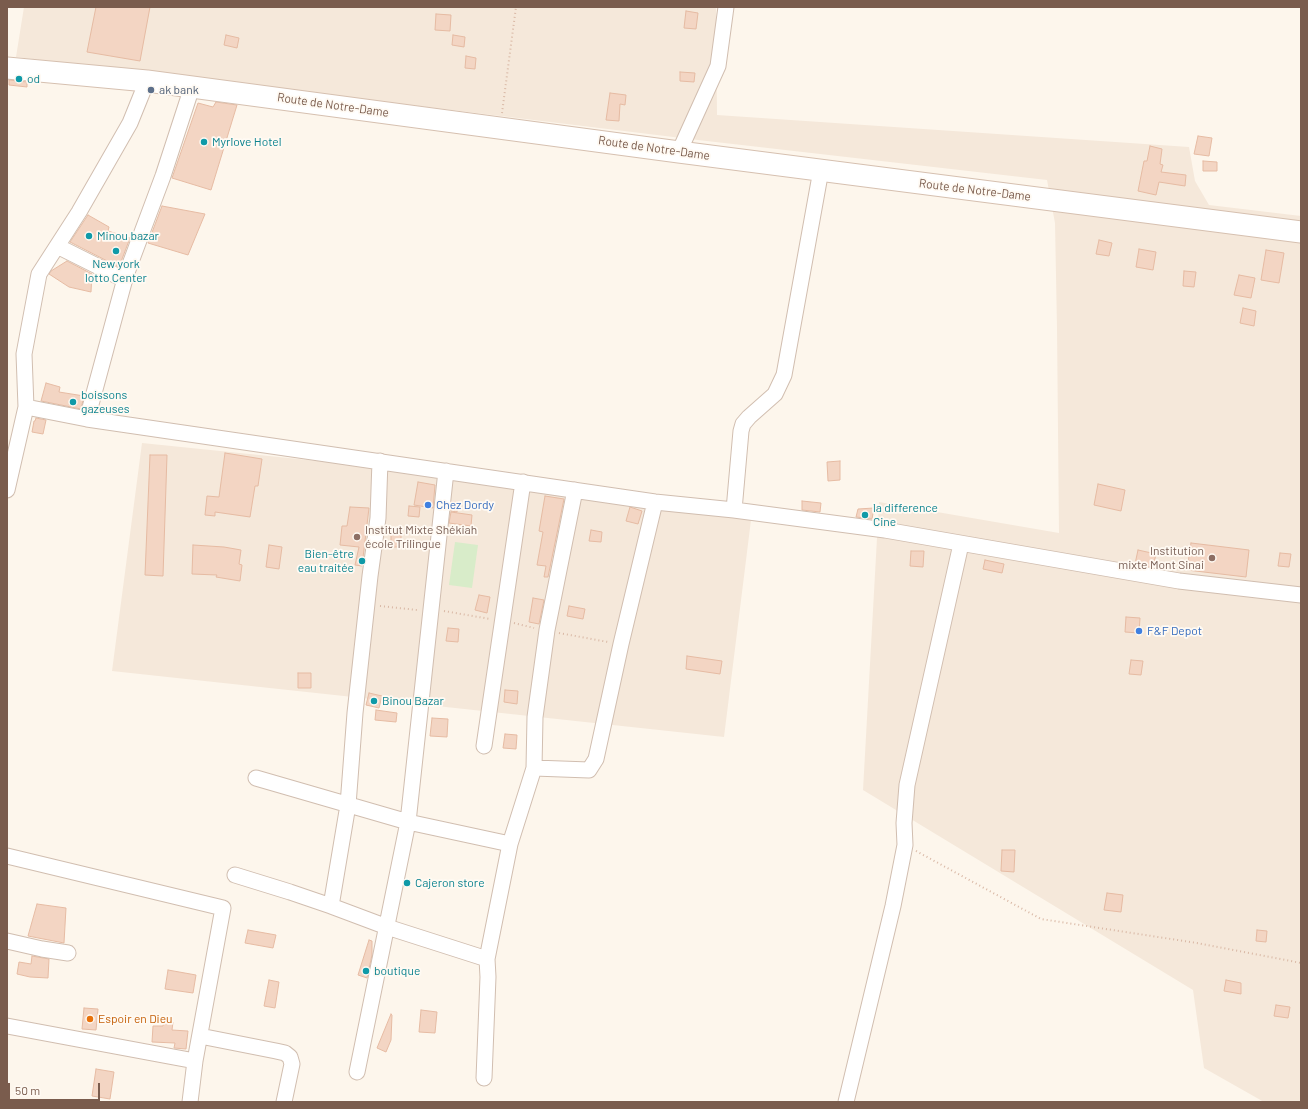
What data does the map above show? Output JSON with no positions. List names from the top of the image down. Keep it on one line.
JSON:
{"streets":{"street":["Route de Notre-Dame"]},"places":["od","ak bank","Myrlove Hotel","Minou bazar","New york lotto Center","boissons gazeuses","Chez Dordy","la difference Cine","Institut Mixte Shékiah école Trilingue","Institution mixte Mont Sinai","Bien-être eau traitée","F&F Depot","Binou Bazar","Cajeron store","boutique","Espoir en Dieu"],"scale_bar":"50 m"}
